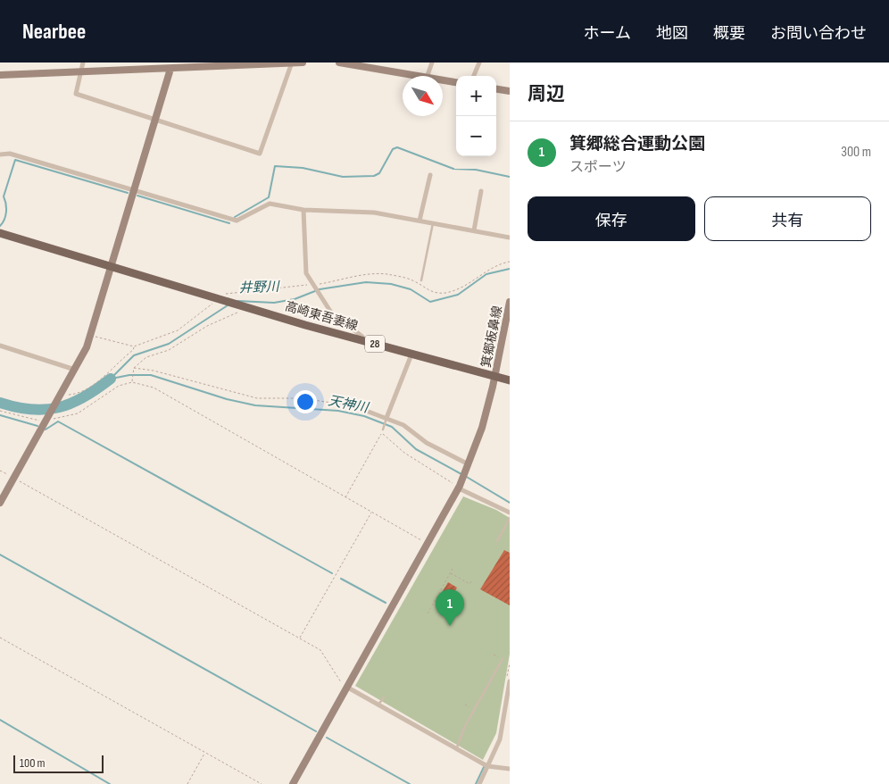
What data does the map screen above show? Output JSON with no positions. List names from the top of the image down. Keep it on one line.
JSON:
{"streets":{"main road":["高崎東吾妻線","28"],"street":["箕郷板鼻線"]},"crossings":[["高崎東吾妻線","箕郷板鼻線"]],"water":["井野川","天神川"],"scale_bar":"100 m","north":"bottom right","page":{"header":"Nearbee","nav":["ホーム","地図","概要","お問い合わせ"],"heading":"周辺","map_buttons":["+","−"],"list":[{"mark":"1","name":"箕郷総合運動公園","note":"スポーツ","value":"300 m"}],"buttons":["保存","共有"],"pins":"1","scale":"100 m"}}
